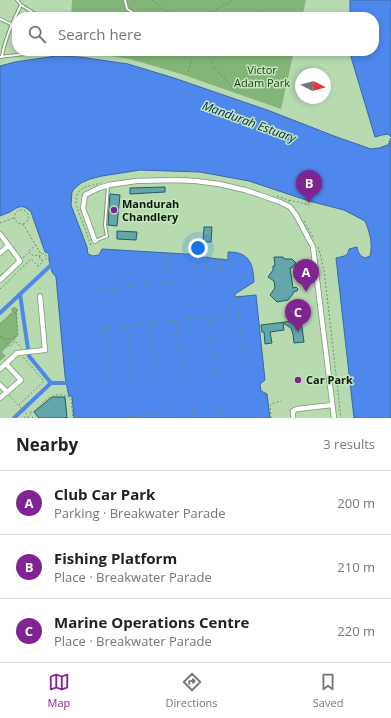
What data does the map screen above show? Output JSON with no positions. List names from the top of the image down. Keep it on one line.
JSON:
{"water":["Mandurah Estuary"],"parks":["Victor Adam Park"],"places":["Mandurah Chandlery","Car Park"],"north":"right","page":{"search":"Search here","pins":["B","A","C"],"heading":["Nearby","3 results"],"list":[{"mark":"A","name":"Club Car Park","note":"Parking · Breakwater Parade","value":"200 m"},{"mark":"B","name":"Fishing Platform","note":"Place · Breakwater Parade","value":"210 m"},{"mark":"C","name":"Marine Operations Centre","note":"Place · Breakwater Parade","value":"220 m"}],"nav":["Map","Directions","Saved"]}}
